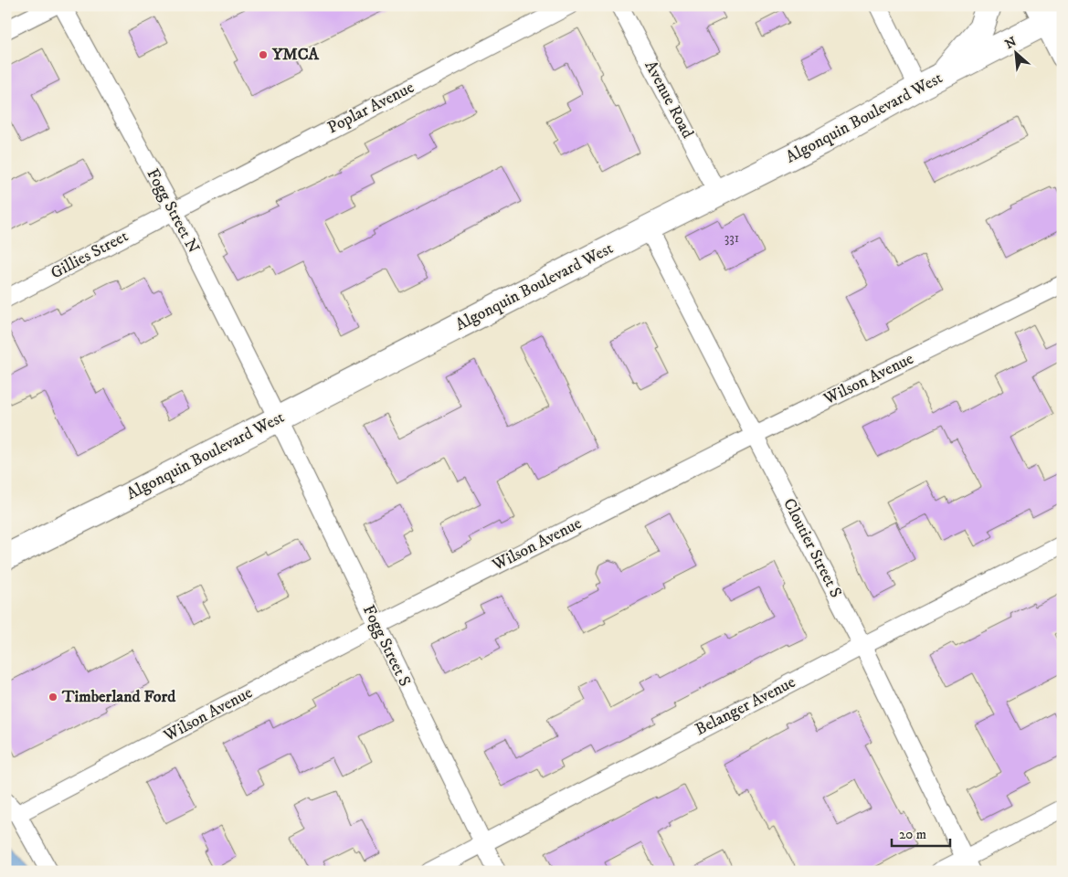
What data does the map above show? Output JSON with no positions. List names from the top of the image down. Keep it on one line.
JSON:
{"streets":{"main road":["Algonquin Boulevard West"],"street":["Avenue Road","Poplar Avenue","Fogg Street N","Gillies Street","Wilson Avenue","Cloutier Street S","Fogg Street S","Belanger Avenue"]},"crossings":[["Avenue Road","Algonquin Boulevard West"],["Poplar Avenue","Fogg Street N"],["Poplar Avenue","Gillies Street"],["Algonquin Boulevard West","Fogg Street N"],["Algonquin Boulevard West","Cloutier Street S"],["Algonquin Boulevard West","Fogg Street S"],["Fogg Street N","Gillies Street"],["Fogg Street N","Fogg Street S"],["Wilson Avenue","Cloutier Street S"],["Wilson Avenue","Fogg Street S"],["Cloutier Street S","Belanger Avenue"],["Fogg Street S","Belanger Avenue"]],"places":["YMCA","Timberland Ford"],"house_numbers":["331"],"scale_bar":"20 m","north":"top left"}
